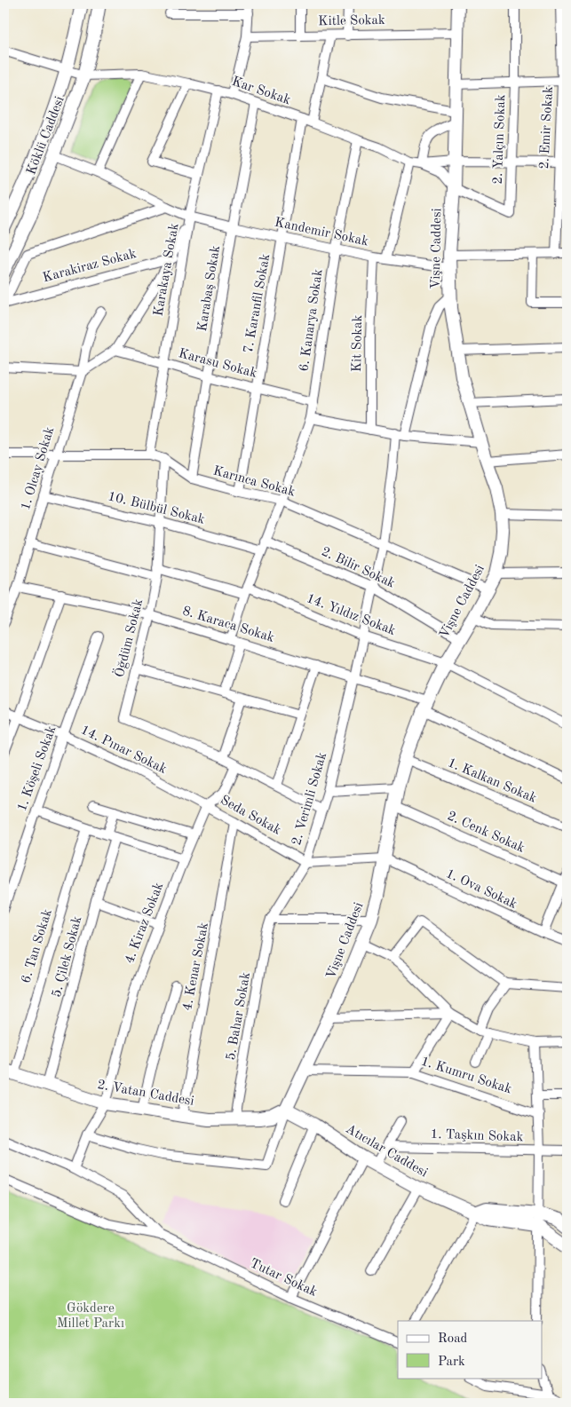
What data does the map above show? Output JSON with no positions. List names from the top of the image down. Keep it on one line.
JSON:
{"streets":{"main road":["Köklü Caddesi","Vişne Caddesi","2. Vatan Caddesi","Atıcılar Caddesi"],"street":["Kitle Sokak","Kar Sokak","2. Emir Sokak","2. Yalçın Sokak","Kandemir Sokak","Karakiraz Sokak","Karakaya Sokak","Karabaş Sokak","7. Karanfil Sokak","6. Kanarya Sokak","Kit Sokak","Karasu Sokak","1. Olcay Sokak","Karınca Sokak","10. Bülbül Sokak","2. Bilir Sokak","14. Yıldız Sokak","8. Karaca Sokak","Öğdüm Sokak","14. Pınar Sokak","1. Köşeli Sokak","1. Kalkan Sokak","2. Verimli Sokak","Seda Sokak","2. Cenk Sokak","1. Ova Sokak","4. Kiraz Sokak","6. Tan Sokak","5. Çilek Sokak","4. Kenar Sokak","5. Bahar Sokak","1. Kumru Sokak","1. Taşkın Sokak","Tutar Sokak"]},"crossings":[["Kitle Sokak","Vişne Caddesi"],["Kar Sokak","2. Emir Sokak"],["Kar Sokak","Köklü Caddesi"],["Kar Sokak","2. Yalçın Sokak"],["Kar Sokak","Vişne Caddesi"],["Kar Sokak","Karakaya Sokak"],["Kar Sokak","Karabaş Sokak"],["Kar Sokak","7. Karanfil Sokak"],["Kar Sokak","6. Kanarya Sokak"],["Köklü Caddesi","Kandemir Sokak"],["2. Yalçın Sokak","Vişne Caddesi"],["Kandemir Sokak","Vişne Caddesi"],["Kandemir Sokak","Karakaya Sokak"],["Kandemir Sokak","Karabaş Sokak"],["Kandemir Sokak","7. Karanfil Sokak"],["Kandemir Sokak","6. Kanarya Sokak"],["Kandemir Sokak","Kit Sokak"],["Vişne Caddesi","Karınca Sokak"],["Vişne Caddesi","2. Bilir Sokak"],["Vişne Caddesi","14. Yıldız Sokak"],["Vişne Caddesi","8. Karaca Sokak"],["Vişne Caddesi","1. Kalkan Sokak"],["Vişne Caddesi","2. Cenk Sokak"],["Vişne Caddesi","1. Ova Sokak"],["Vişne Caddesi","1. Kumru Sokak"],["Vişne Caddesi","2. Vatan Caddesi"],["Vişne Caddesi","Atıcılar Caddesi"],["Karakiraz Sokak","Karakaya Sokak"],["Karakaya Sokak","Karasu Sokak"],["Karakaya Sokak","Karınca Sokak"],["Karabaş Sokak","Karasu Sokak"],["Karabaş Sokak","Karınca Sokak"],["7. Karanfil Sokak","Karasu Sokak"],["7. Karanfil Sokak","Karınca Sokak"],["6. Kanarya Sokak","Karasu Sokak"],["6. Kanarya Sokak","Karınca Sokak"],["6. Kanarya Sokak","10. Bülbül Sokak"],["6. Kanarya Sokak","2. Bilir Sokak"],["6. Kanarya Sokak","14. Yıldız Sokak"],["6. Kanarya Sokak","8. Karaca Sokak"],["1. Olcay Sokak","Karınca Sokak"],["1. Olcay Sokak","10. Bülbül Sokak"],["1. Olcay Sokak","14. Yıldız Sokak"],["1. Olcay Sokak","8. Karaca Sokak"],["Karınca Sokak","Öğdüm Sokak"],["Karınca Sokak","2. Verimli Sokak"],["10. Bülbül Sokak","2. Bilir Sokak"],["10. Bülbül Sokak","Öğdüm Sokak"],["2. Bilir Sokak","2. Verimli Sokak"],["14. Yıldız Sokak","Öğdüm Sokak"],["14. Yıldız Sokak","2. Verimli Sokak"],["8. Karaca Sokak","Öğdüm Sokak"],["8. Karaca Sokak","2. Verimli Sokak"],["Öğdüm Sokak","2. Verimli Sokak"],["Öğdüm Sokak","4. Kiraz Sokak"],["14. Pınar Sokak","1. Köşeli Sokak"],["14. Pınar Sokak","Seda Sokak"],["14. Pınar Sokak","4. Kiraz Sokak"],["2. Verimli Sokak","Seda Sokak"],["2. Verimli Sokak","5. Bahar Sokak"],["Seda Sokak","4. Kiraz Sokak"],["Seda Sokak","4. Kenar Sokak"],["4. Kiraz Sokak","2. Vatan Caddesi"],["6. Tan Sokak","2. Vatan Caddesi"],["5. Çilek Sokak","2. Vatan Caddesi"],["4. Kenar Sokak","2. Vatan Caddesi"],["5. Bahar Sokak","2. Vatan Caddesi"],["2. Vatan Caddesi","Atıcılar Caddesi"]],"parks":["Gökdere Millet Parkı"],"legend":["Road","Park"]}
